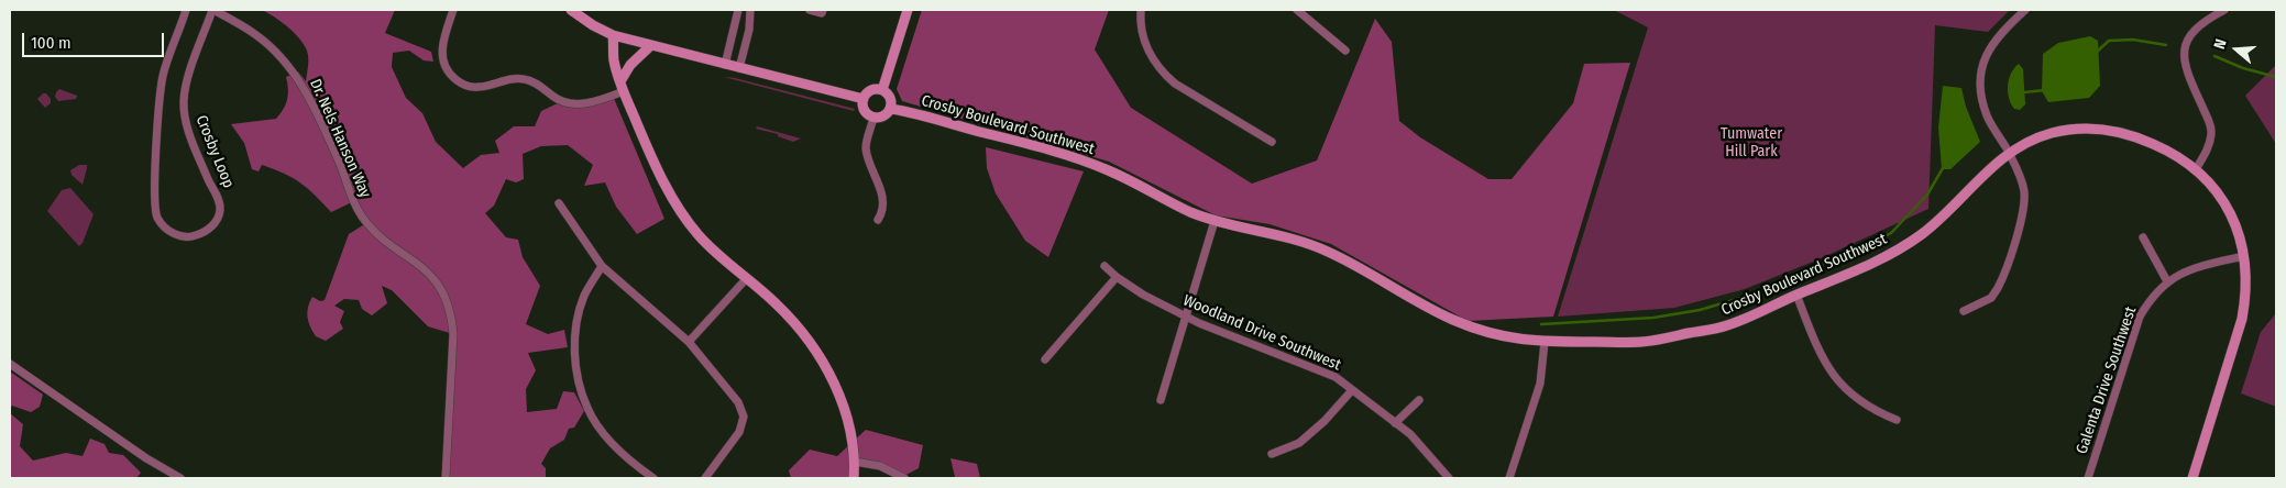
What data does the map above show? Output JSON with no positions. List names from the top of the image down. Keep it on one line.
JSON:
{"streets":{"street":["Crosby Boulevard Southwest","Dr. Nels Hanson Way","Crosby Loop","Woodland Drive Southwest","Galenta Drive Southwest"]},"crossings":[["Crosby Boulevard Southwest","Galenta Drive Southwest"],["Dr. Nels Hanson Way","Crosby Loop"]],"parks":["Tumwater Hill Park"],"scale_bar":"100 m","north":"left"}
